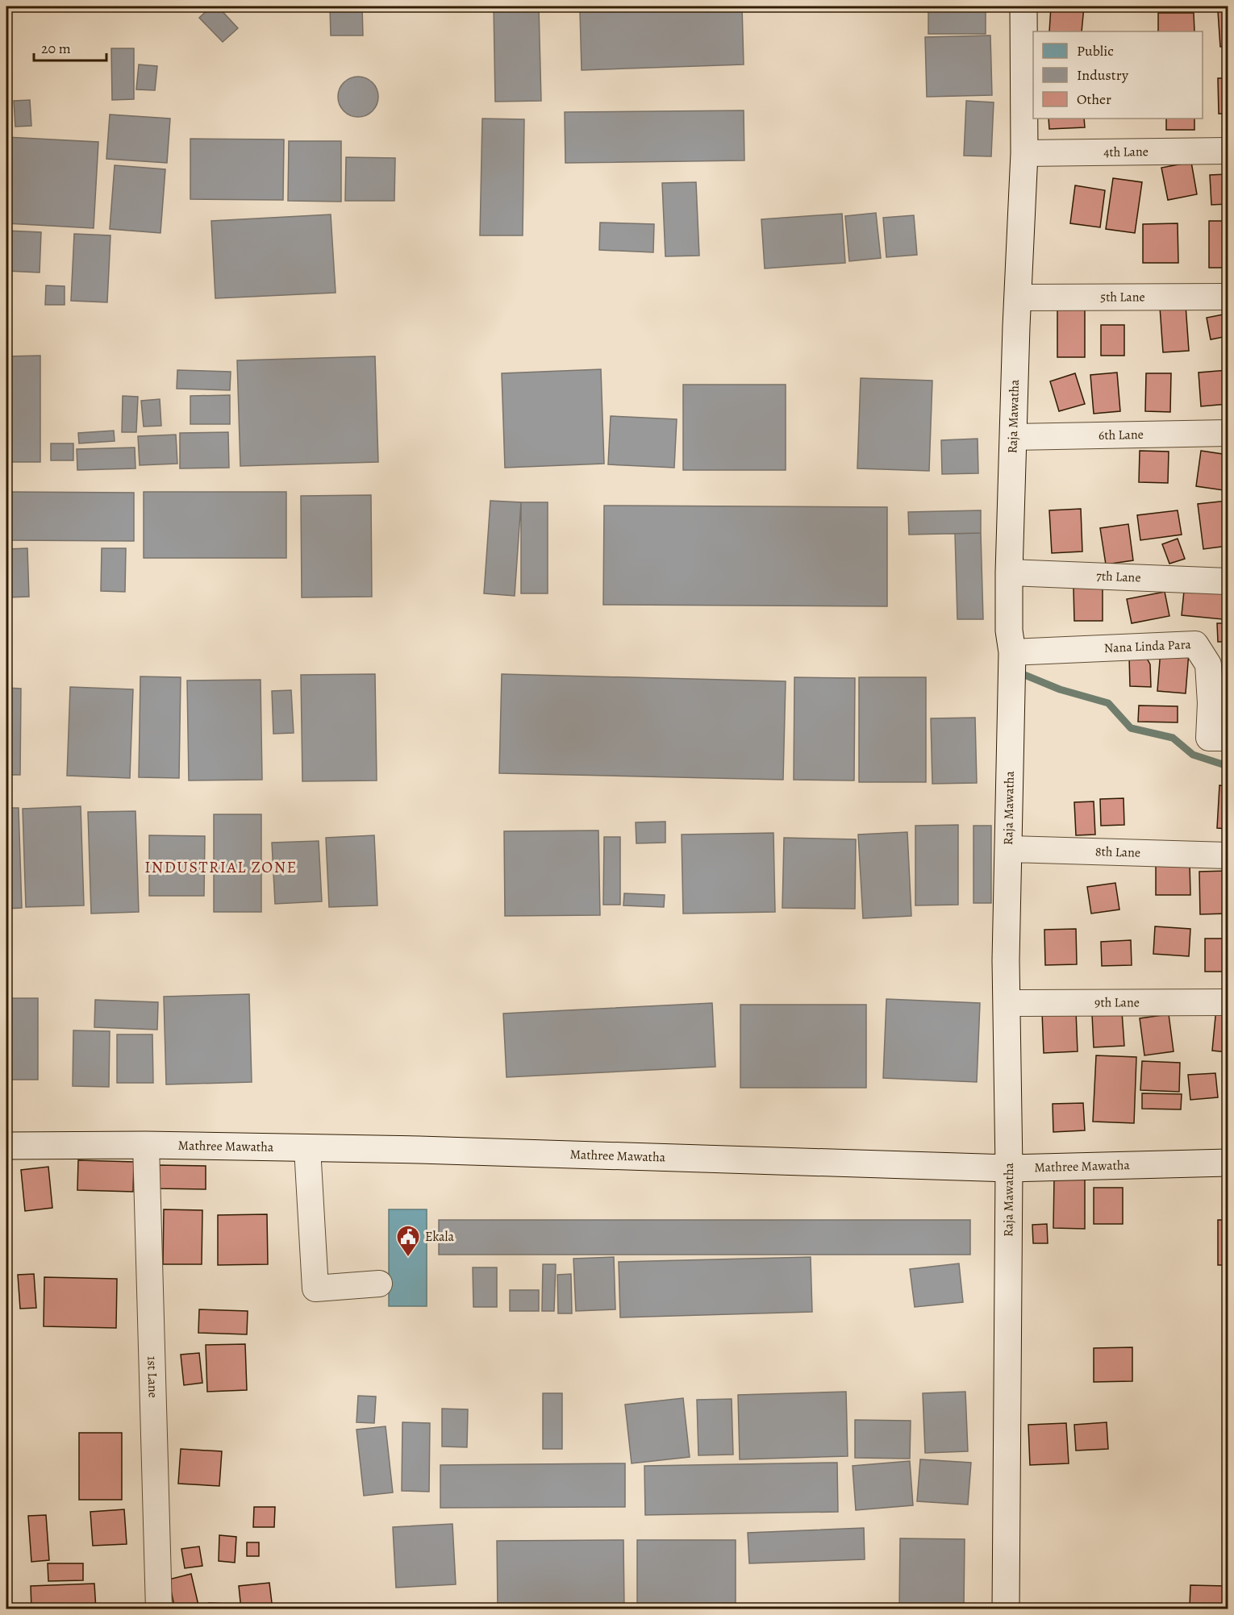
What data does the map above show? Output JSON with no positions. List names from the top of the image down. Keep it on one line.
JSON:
{"streets":{"street":["4th Lane","5th Lane","Raja Mawatha","6th Lane","7th Lane","Nana Linda Para","8th Lane","9th Lane","Mathree Mawatha","1st Lane"]},"crossings":[["4th Lane","Raja Mawatha"],["5th Lane","Raja Mawatha"],["Raja Mawatha","6th Lane"],["Raja Mawatha","7th Lane"],["Raja Mawatha","Nana Linda Para"],["Raja Mawatha","8th Lane"],["Raja Mawatha","9th Lane"],["Raja Mawatha","Mathree Mawatha"],["Mathree Mawatha","1st Lane"]],"districts":["INDUSTRIAL ZONE"],"places":{"public building":["Ekala"]},"legend":["Public","Industry","Other"],"scale_bar":"20 m"}
